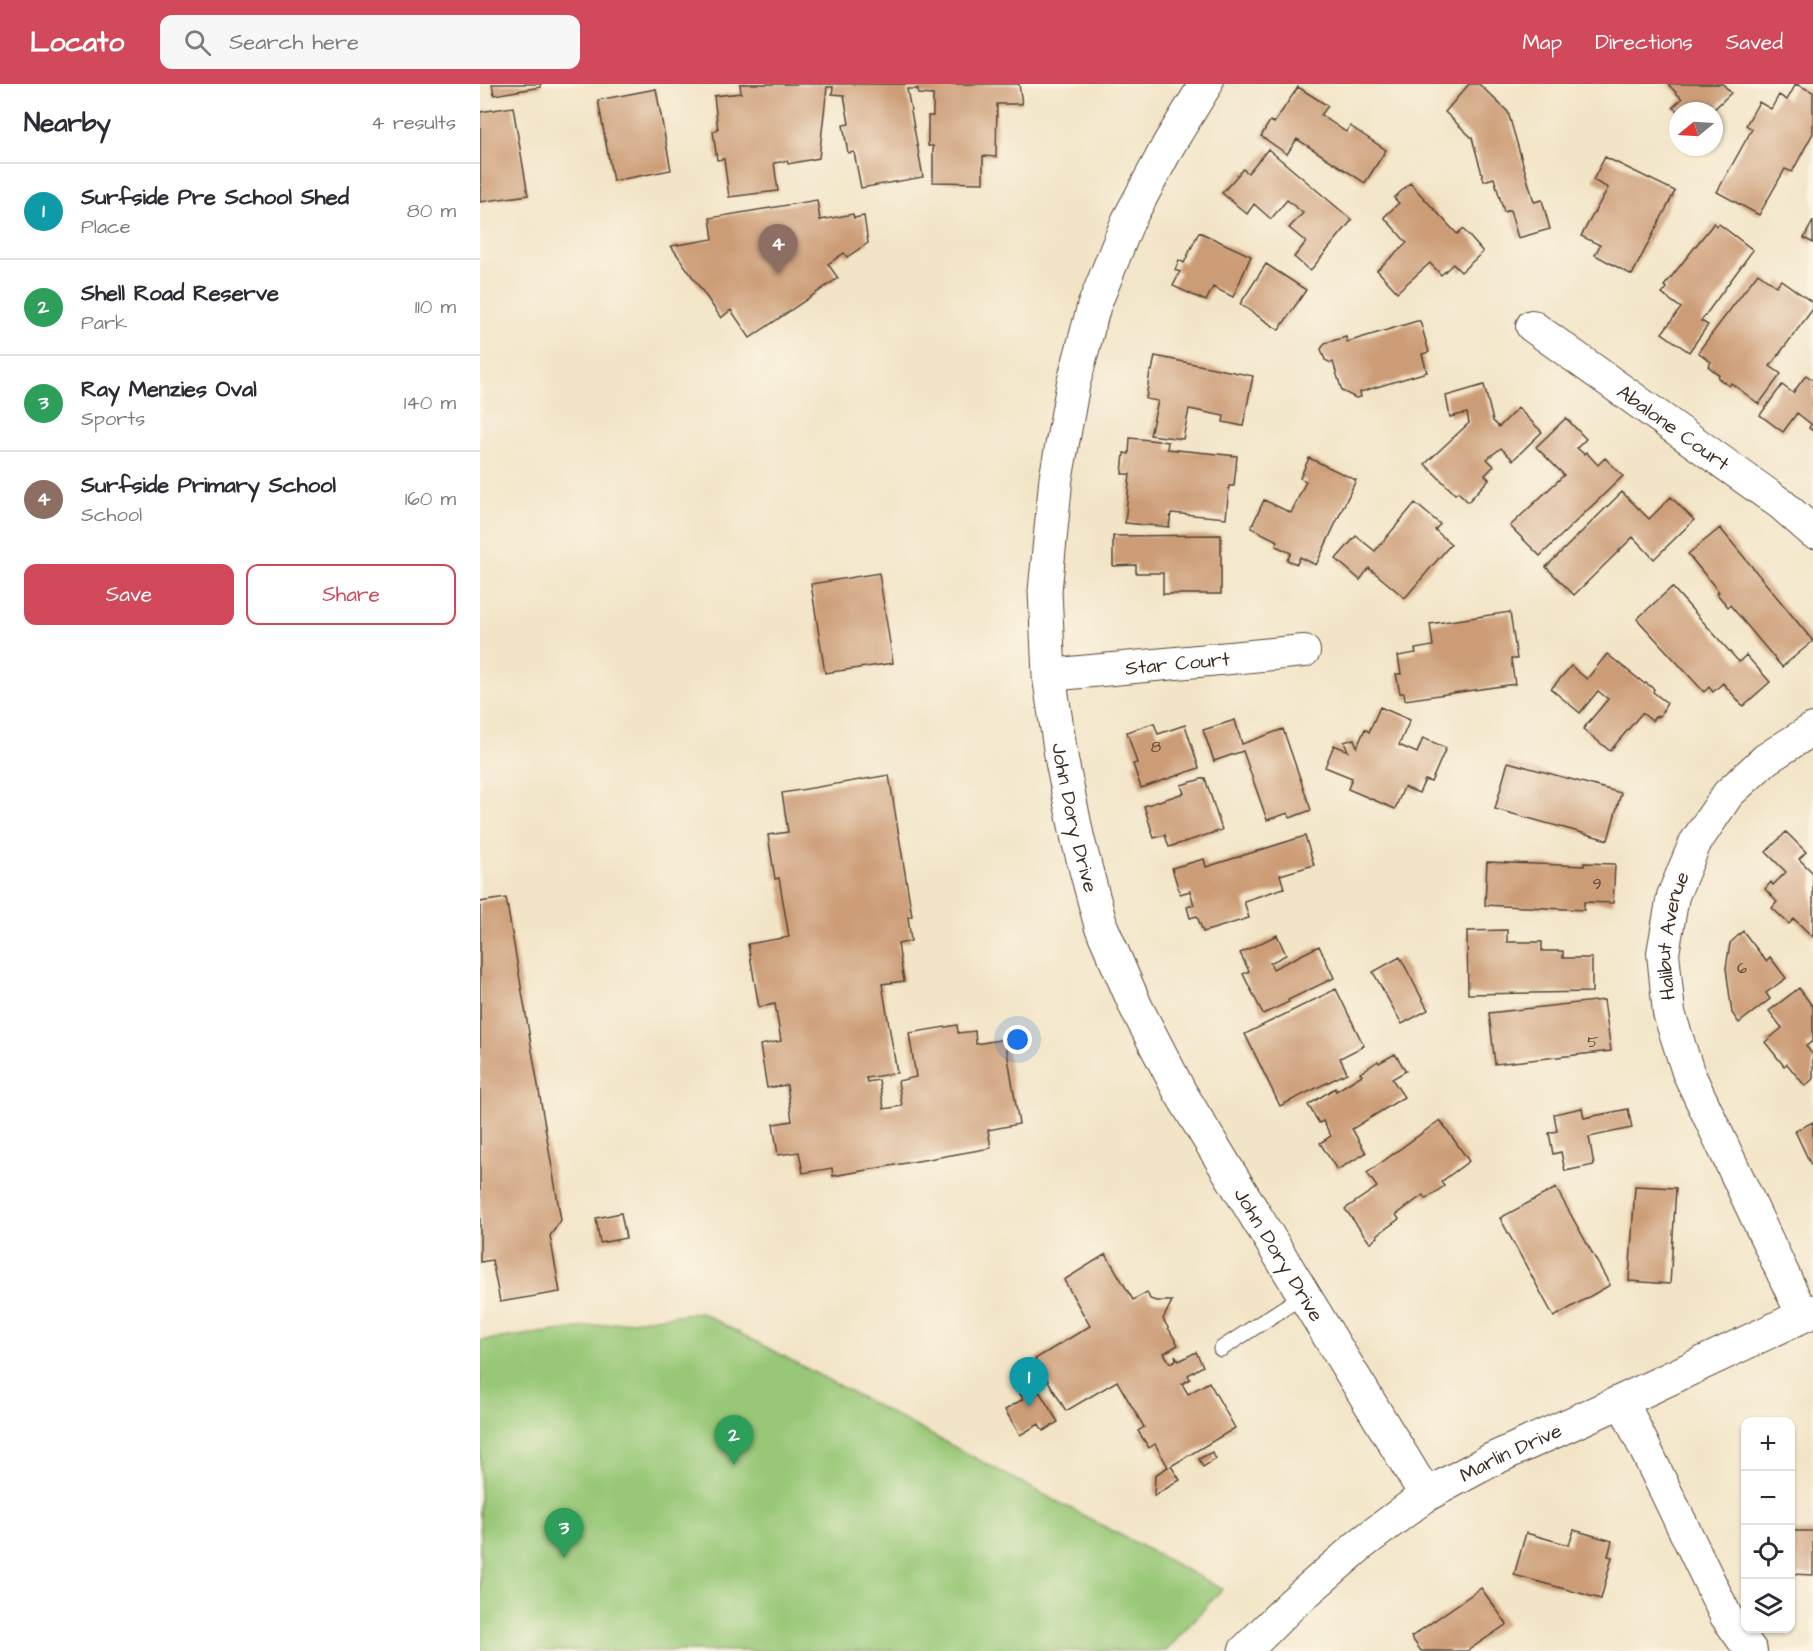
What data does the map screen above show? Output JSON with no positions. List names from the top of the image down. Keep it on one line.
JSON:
{"streets":{"street":["Abalone Court","Star Court","John Dory Drive","Halibut Avenue","Marlin Drive"]},"crossings":[["Star Court","John Dory Drive"],["John Dory Drive","Marlin Drive"],["Halibut Avenue","Marlin Drive"]],"house_numbers":["8","9","6","5"],"north":"left","page":{"header":"Locato","search":"Search here","nav":["Map","Directions","Saved"],"heading":["Nearby","4 results"],"list":[{"mark":"1","name":"Surfside Pre School Shed","note":"Place","value":"80 m"},{"mark":"2","name":"Shell Road Reserve","note":"Park","value":"110 m"},{"mark":"3","name":"Ray Menzies Oval","note":"Sports","value":"140 m"},{"mark":"4","name":"Surfside Primary School","note":"School","value":"160 m"}],"pins":["4","1","2","3"],"buttons":["Save","Share"],"map_buttons":["+","−"]}}
